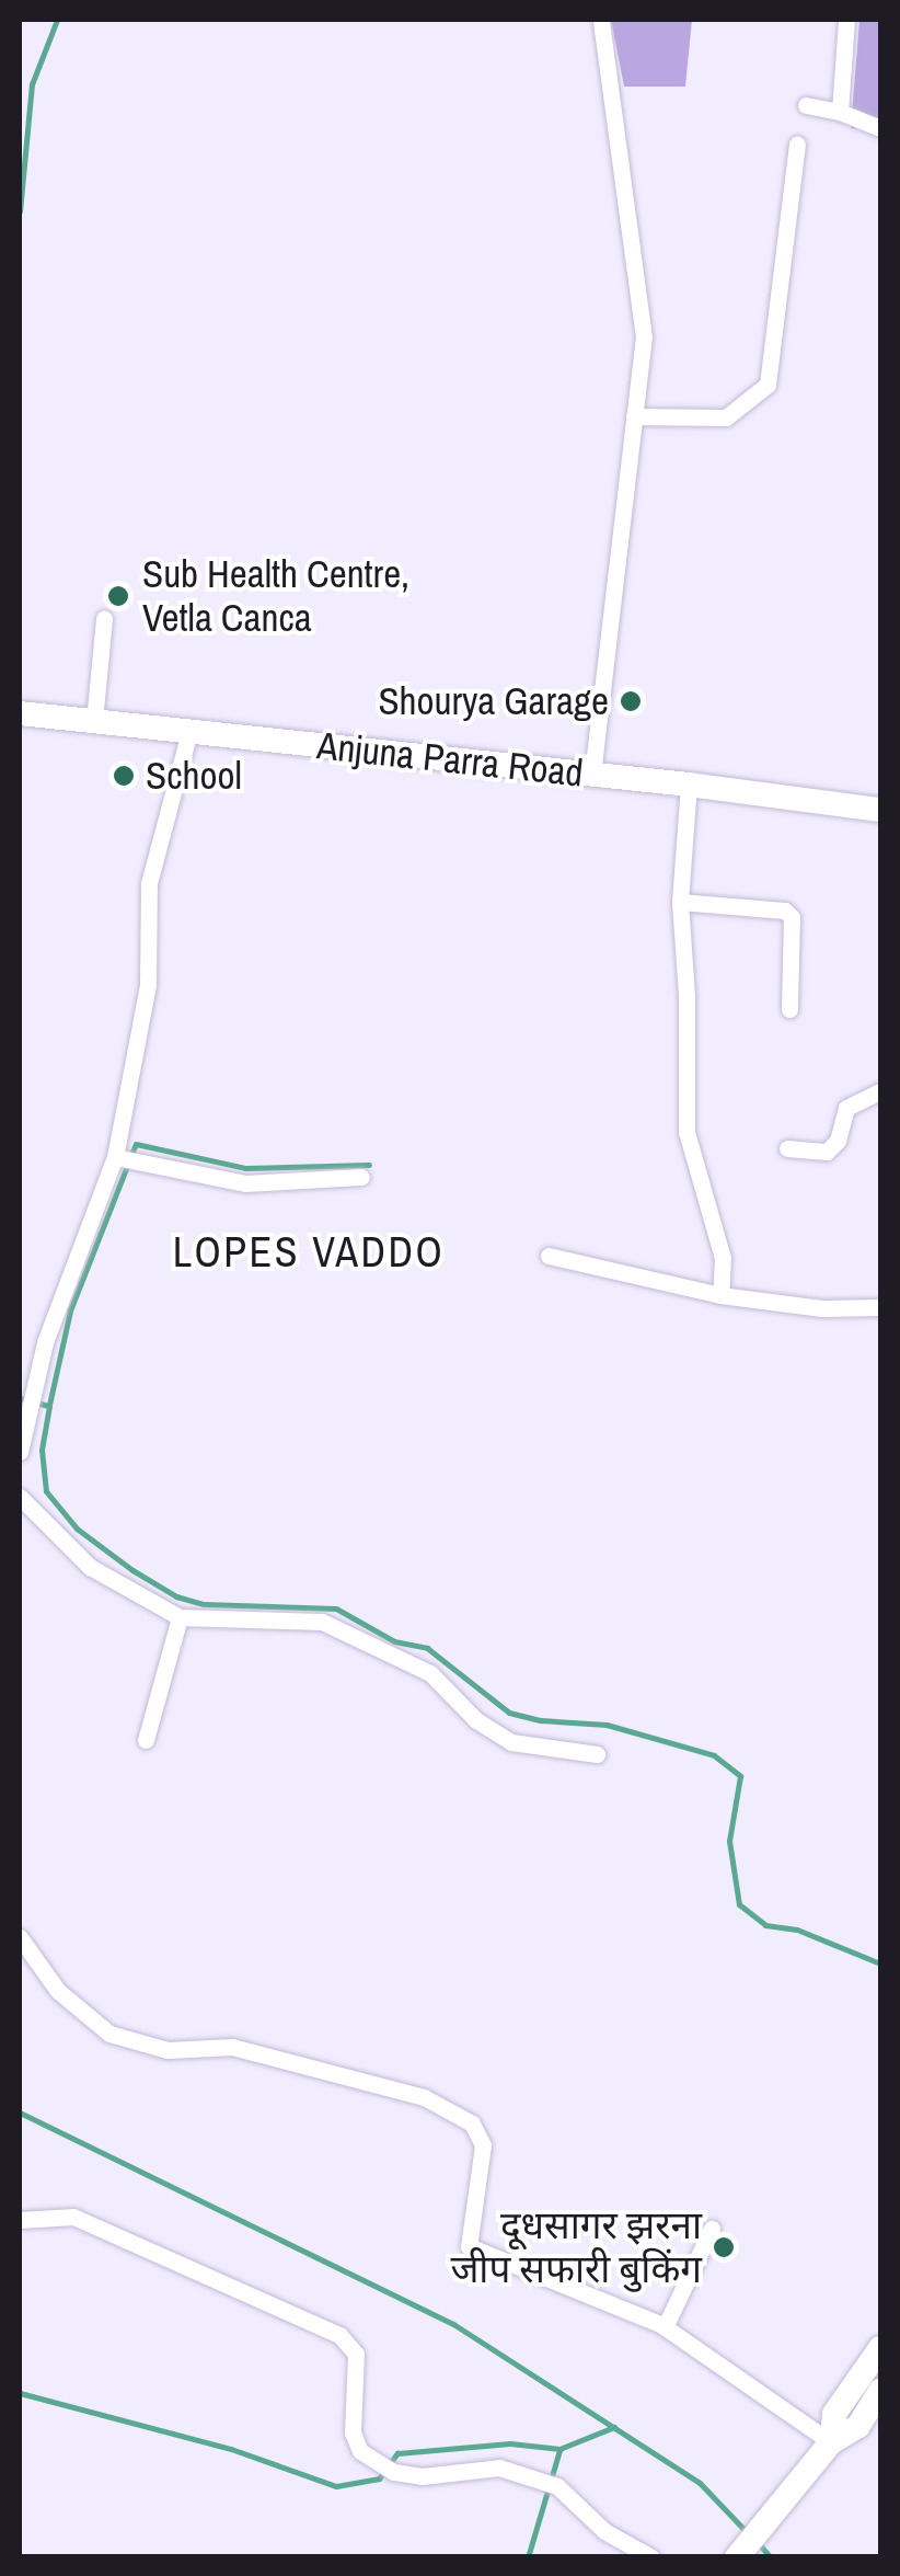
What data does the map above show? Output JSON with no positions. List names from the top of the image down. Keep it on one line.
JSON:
{"streets":{"street":["Anjuna Parra Road"]},"districts":["LOPES VADDO"],"places":["Sub Health Centre, Vetla Canca","Shourya Garage","School","दूधसागर झरना जीप सफारी बुकिंग"]}
